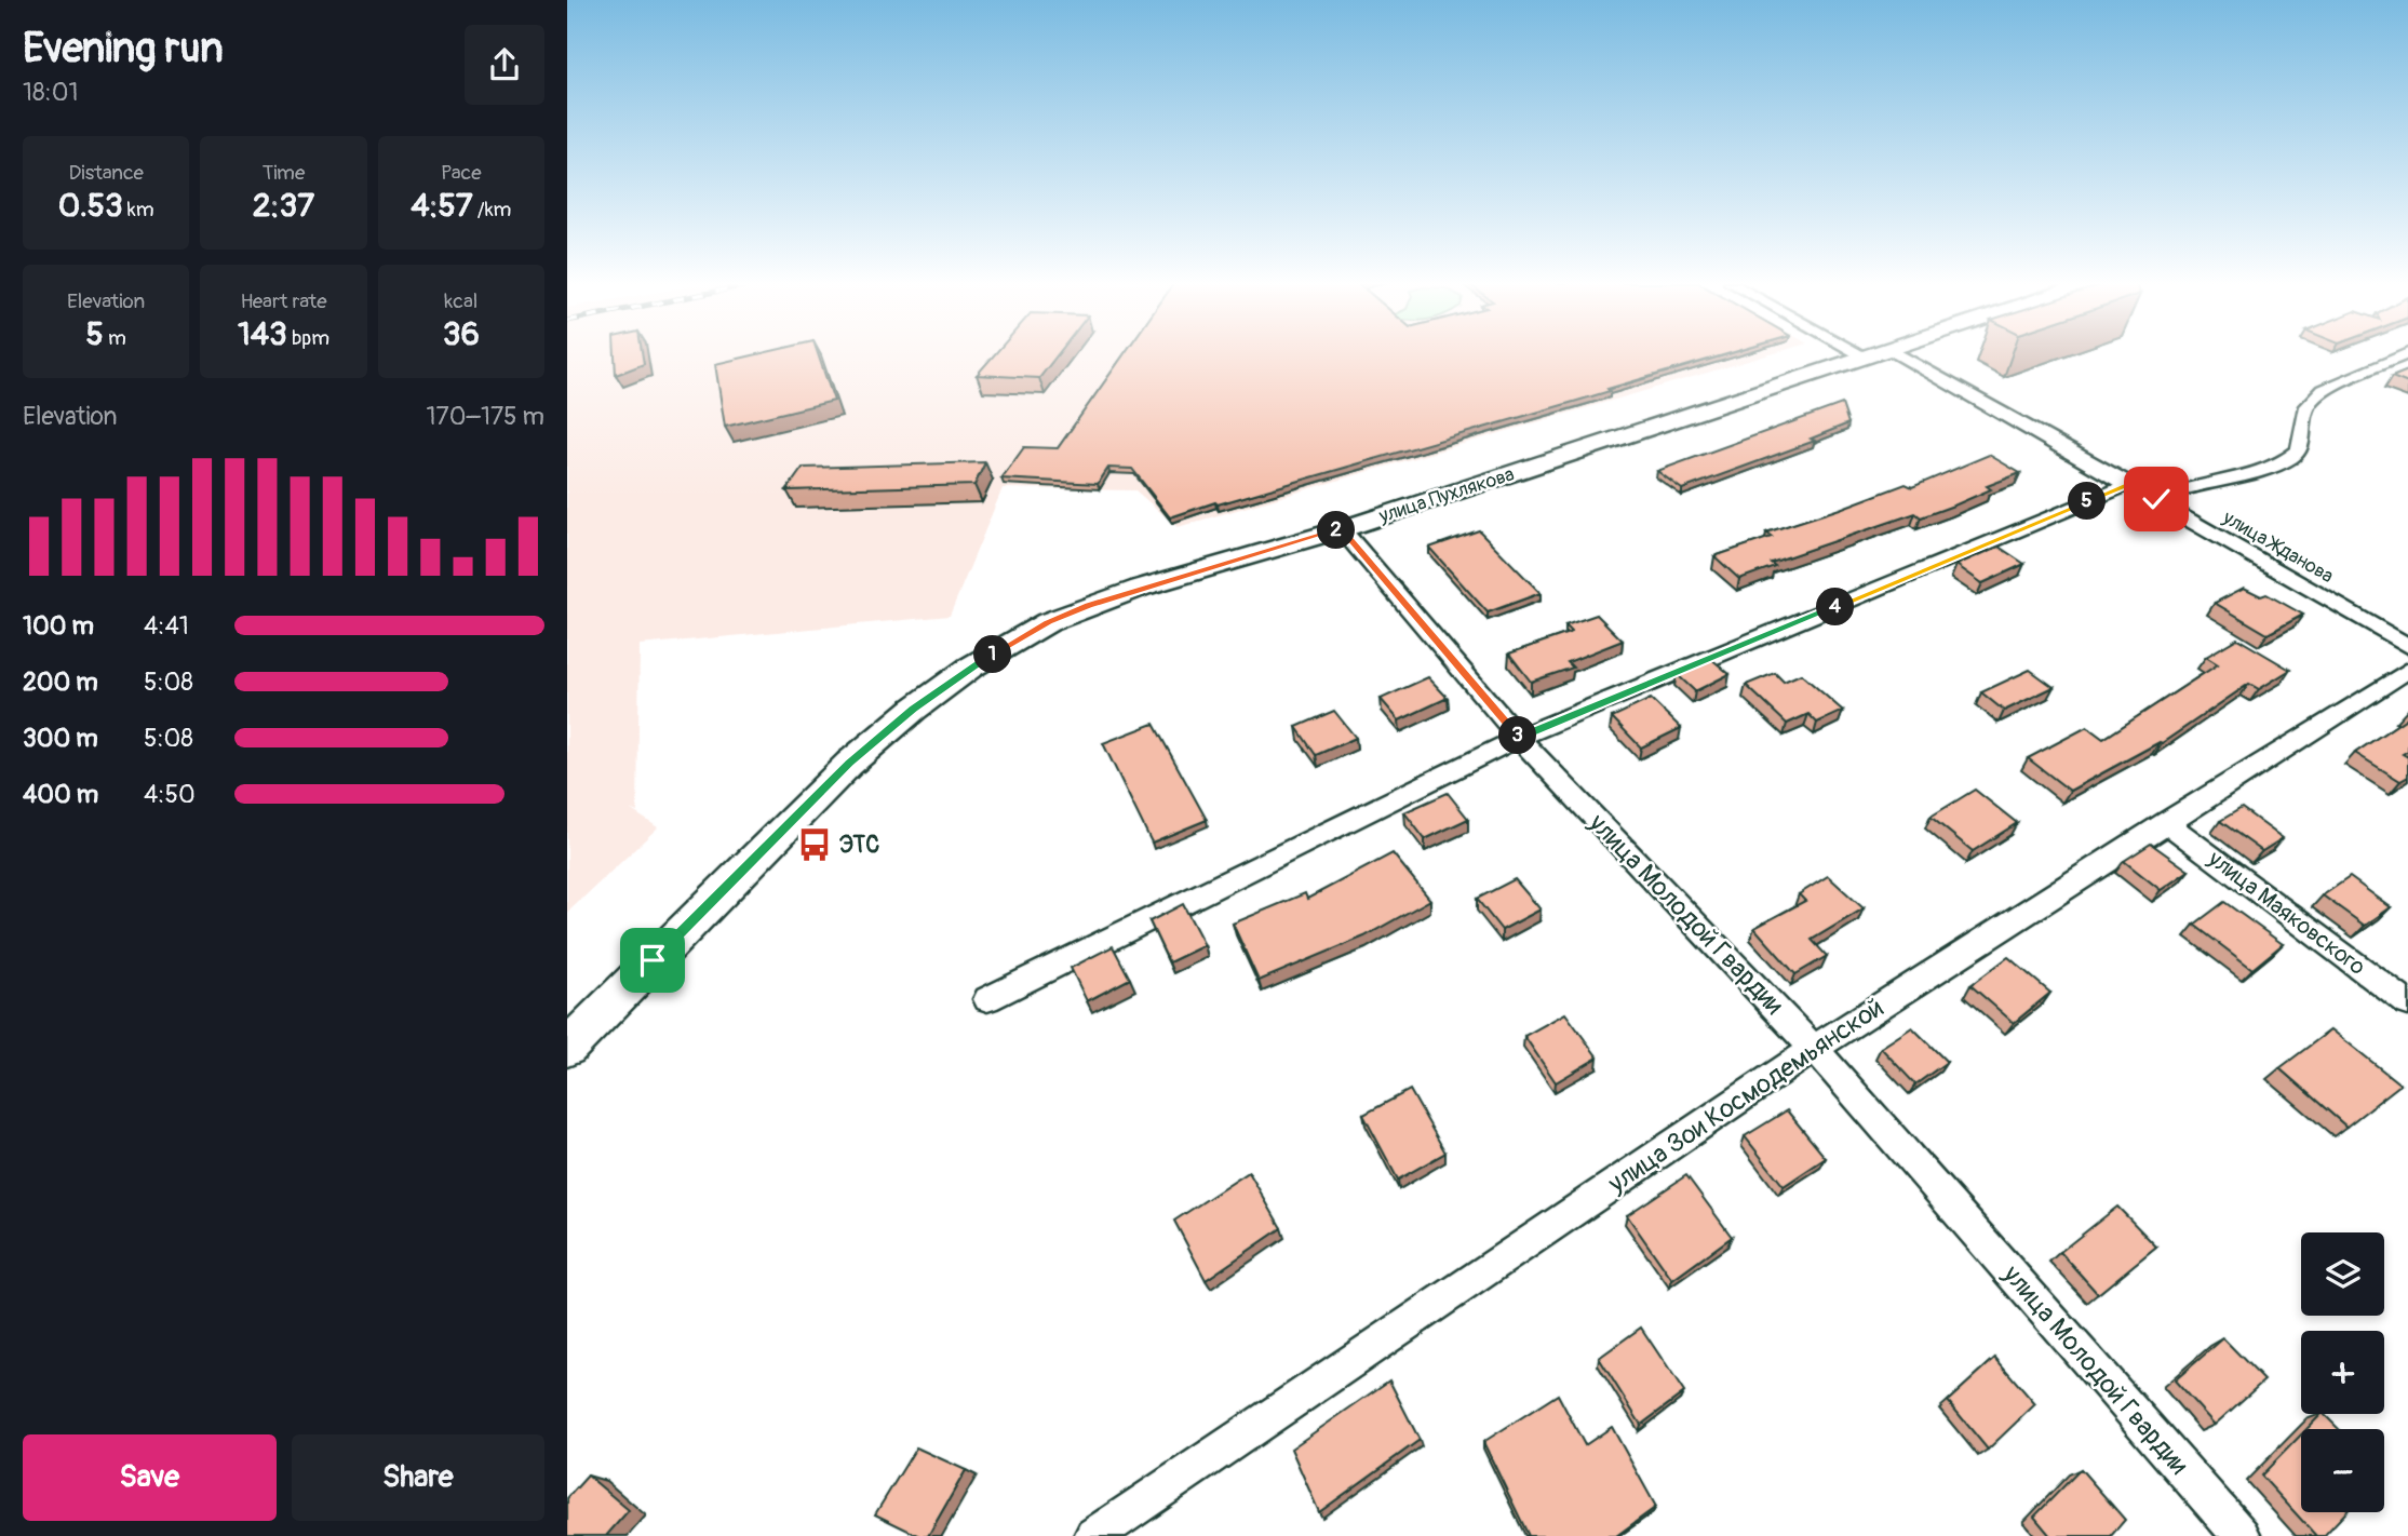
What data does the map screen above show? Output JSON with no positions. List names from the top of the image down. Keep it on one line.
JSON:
{"streets":{"street":["улица Пухлякова","улица Жданова","улица Маяковского","улица Молодой Гвардии","улица Зои Космодемьянской"]},"crossings":[["улица Пухлякова","улица Молодой Гвардии"],["улица Маяковского","улица Зои Космодемьянской"],["улица Молодой Гвардии","улица Зои Космодемьянской"]],"places":{"bus stop":["ЭТС"]},"page":{"heading":["Evening run","18:01"],"stats":[["Distance","0.53 km"],["Time","2:37"],["Pace","4:57 /km"],["Elevation","5 m"],["Heart rate","143 bpm"],["kcal","36"]],"chart":["Elevation","170–175 m"],"pins":["5","2","4","1","3"],"list":[{"name":"100 m","note":"4:41"},{"name":"200 m","note":"5:08"},{"name":"300 m","note":"5:08"},{"name":"400 m","note":"4:50"}],"map_buttons":["+","−"],"buttons":["Save","Share"]}}
